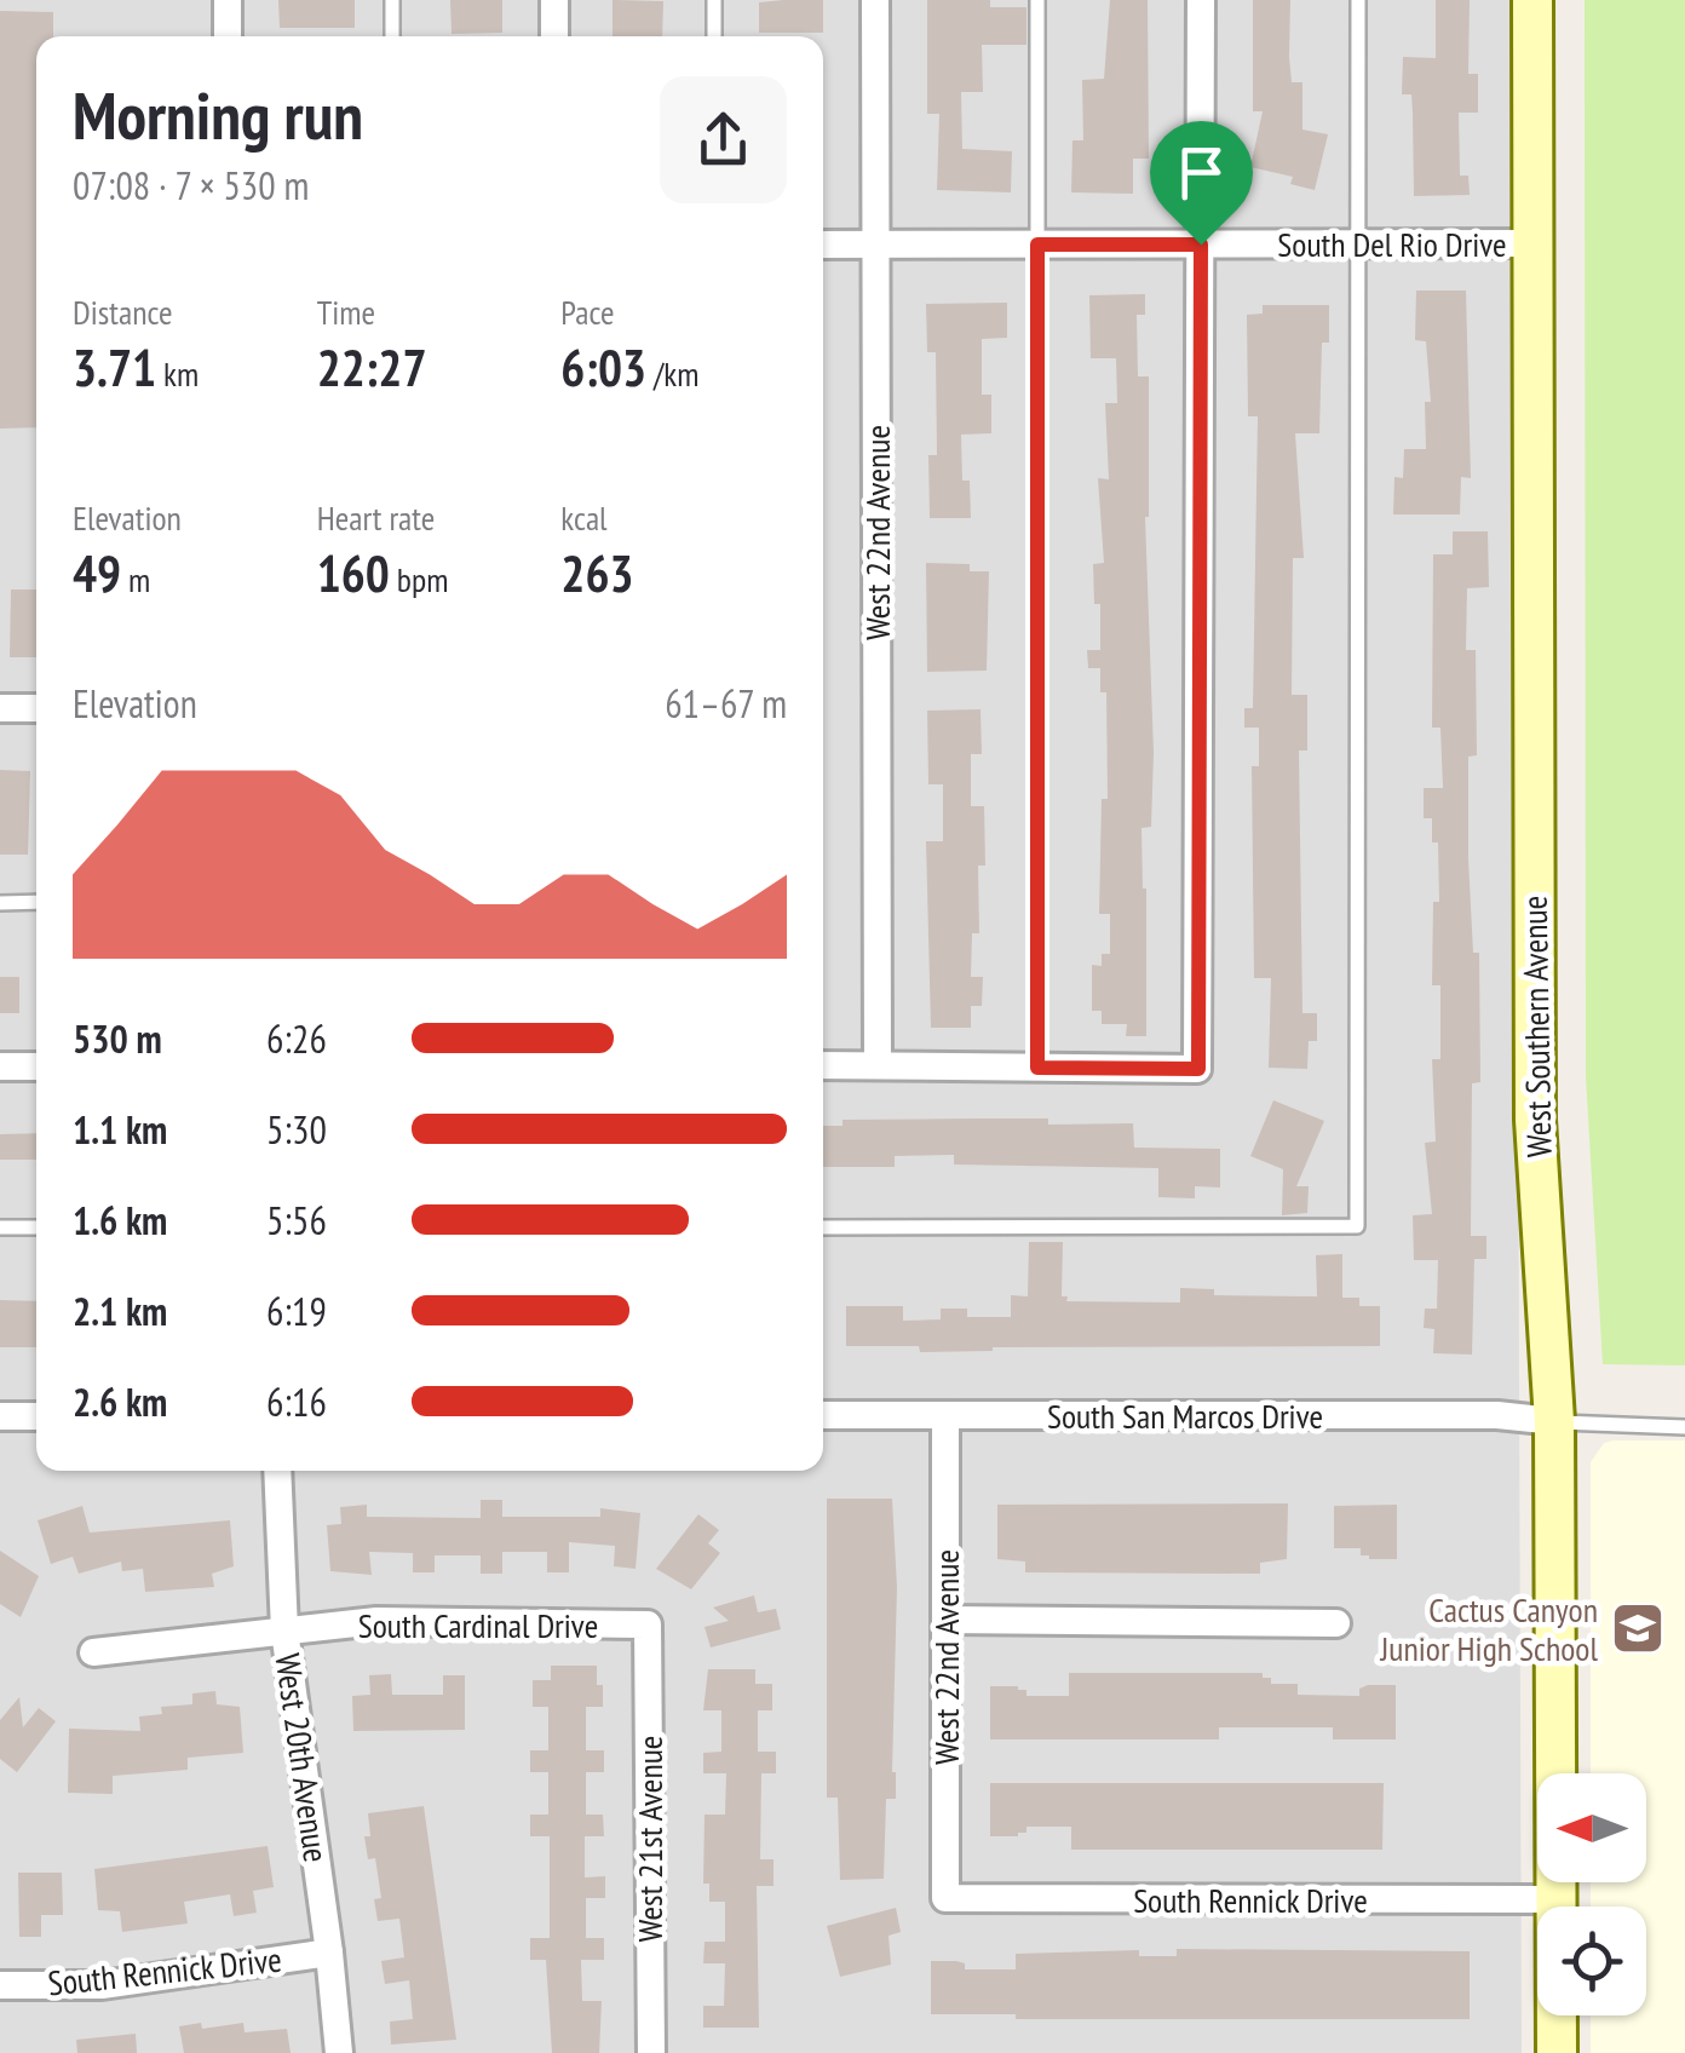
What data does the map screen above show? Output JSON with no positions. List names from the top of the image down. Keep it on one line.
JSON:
{"streets":{"main road":["West Southern Avenue"],"street":["South Del Rio Drive","West 22nd Avenue","South San Marcos Drive","South Cardinal Drive","West 20th Avenue","West 21st Avenue","South Rennick Drive"]},"crossings":[["South Del Rio Drive","West 22nd Avenue"],["South Del Rio Drive","West Southern Avenue"],["West 22nd Avenue","South San Marcos Drive"],["West 22nd Avenue","South Rennick Drive"],["West Southern Avenue","South San Marcos Drive"],["West Southern Avenue","South Rennick Drive"],["South Cardinal Drive","West 20th Avenue"],["South Cardinal Drive","West 21st Avenue"],["West 20th Avenue","South Rennick Drive"]],"places":{"school or university":["Cactus Canyon Junior High School"]},"north":"left","page":{"heading":["Morning run","07:08 · 7 × 530 m"],"stats":[["Distance","3.71 km"],["Time","22:27"],["Pace","6:03 /km"],["Elevation","49 m"],["Heart rate","160 bpm"],["kcal","263"]],"chart":["Elevation","61–67 m"],"list":[{"name":"530 m","note":"6:26"},{"name":"1.1 km","note":"5:30"},{"name":"1.6 km","note":"5:56"},{"name":"2.1 km","note":"6:19"},{"name":"2.6 km","note":"6:16"}]}}
